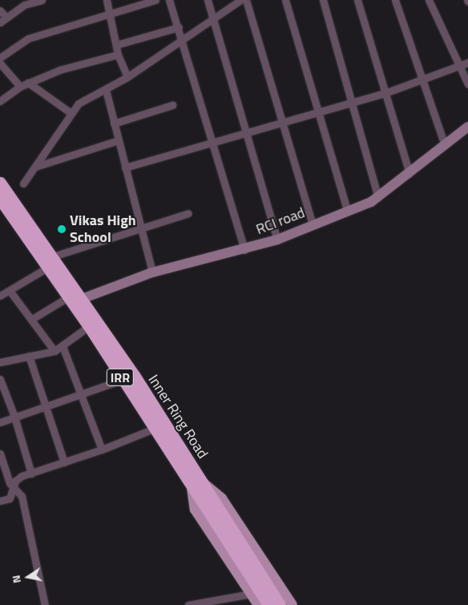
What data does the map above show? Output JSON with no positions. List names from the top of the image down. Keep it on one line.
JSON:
{"streets":{"highway":["IRR","Inner Ring Road"],"street":["RCI road"]},"crossings":[["RCI road","Inner Ring Road"],["IRR","Inner Ring Road"]],"places":["Vikas High School"],"north":"left"}
